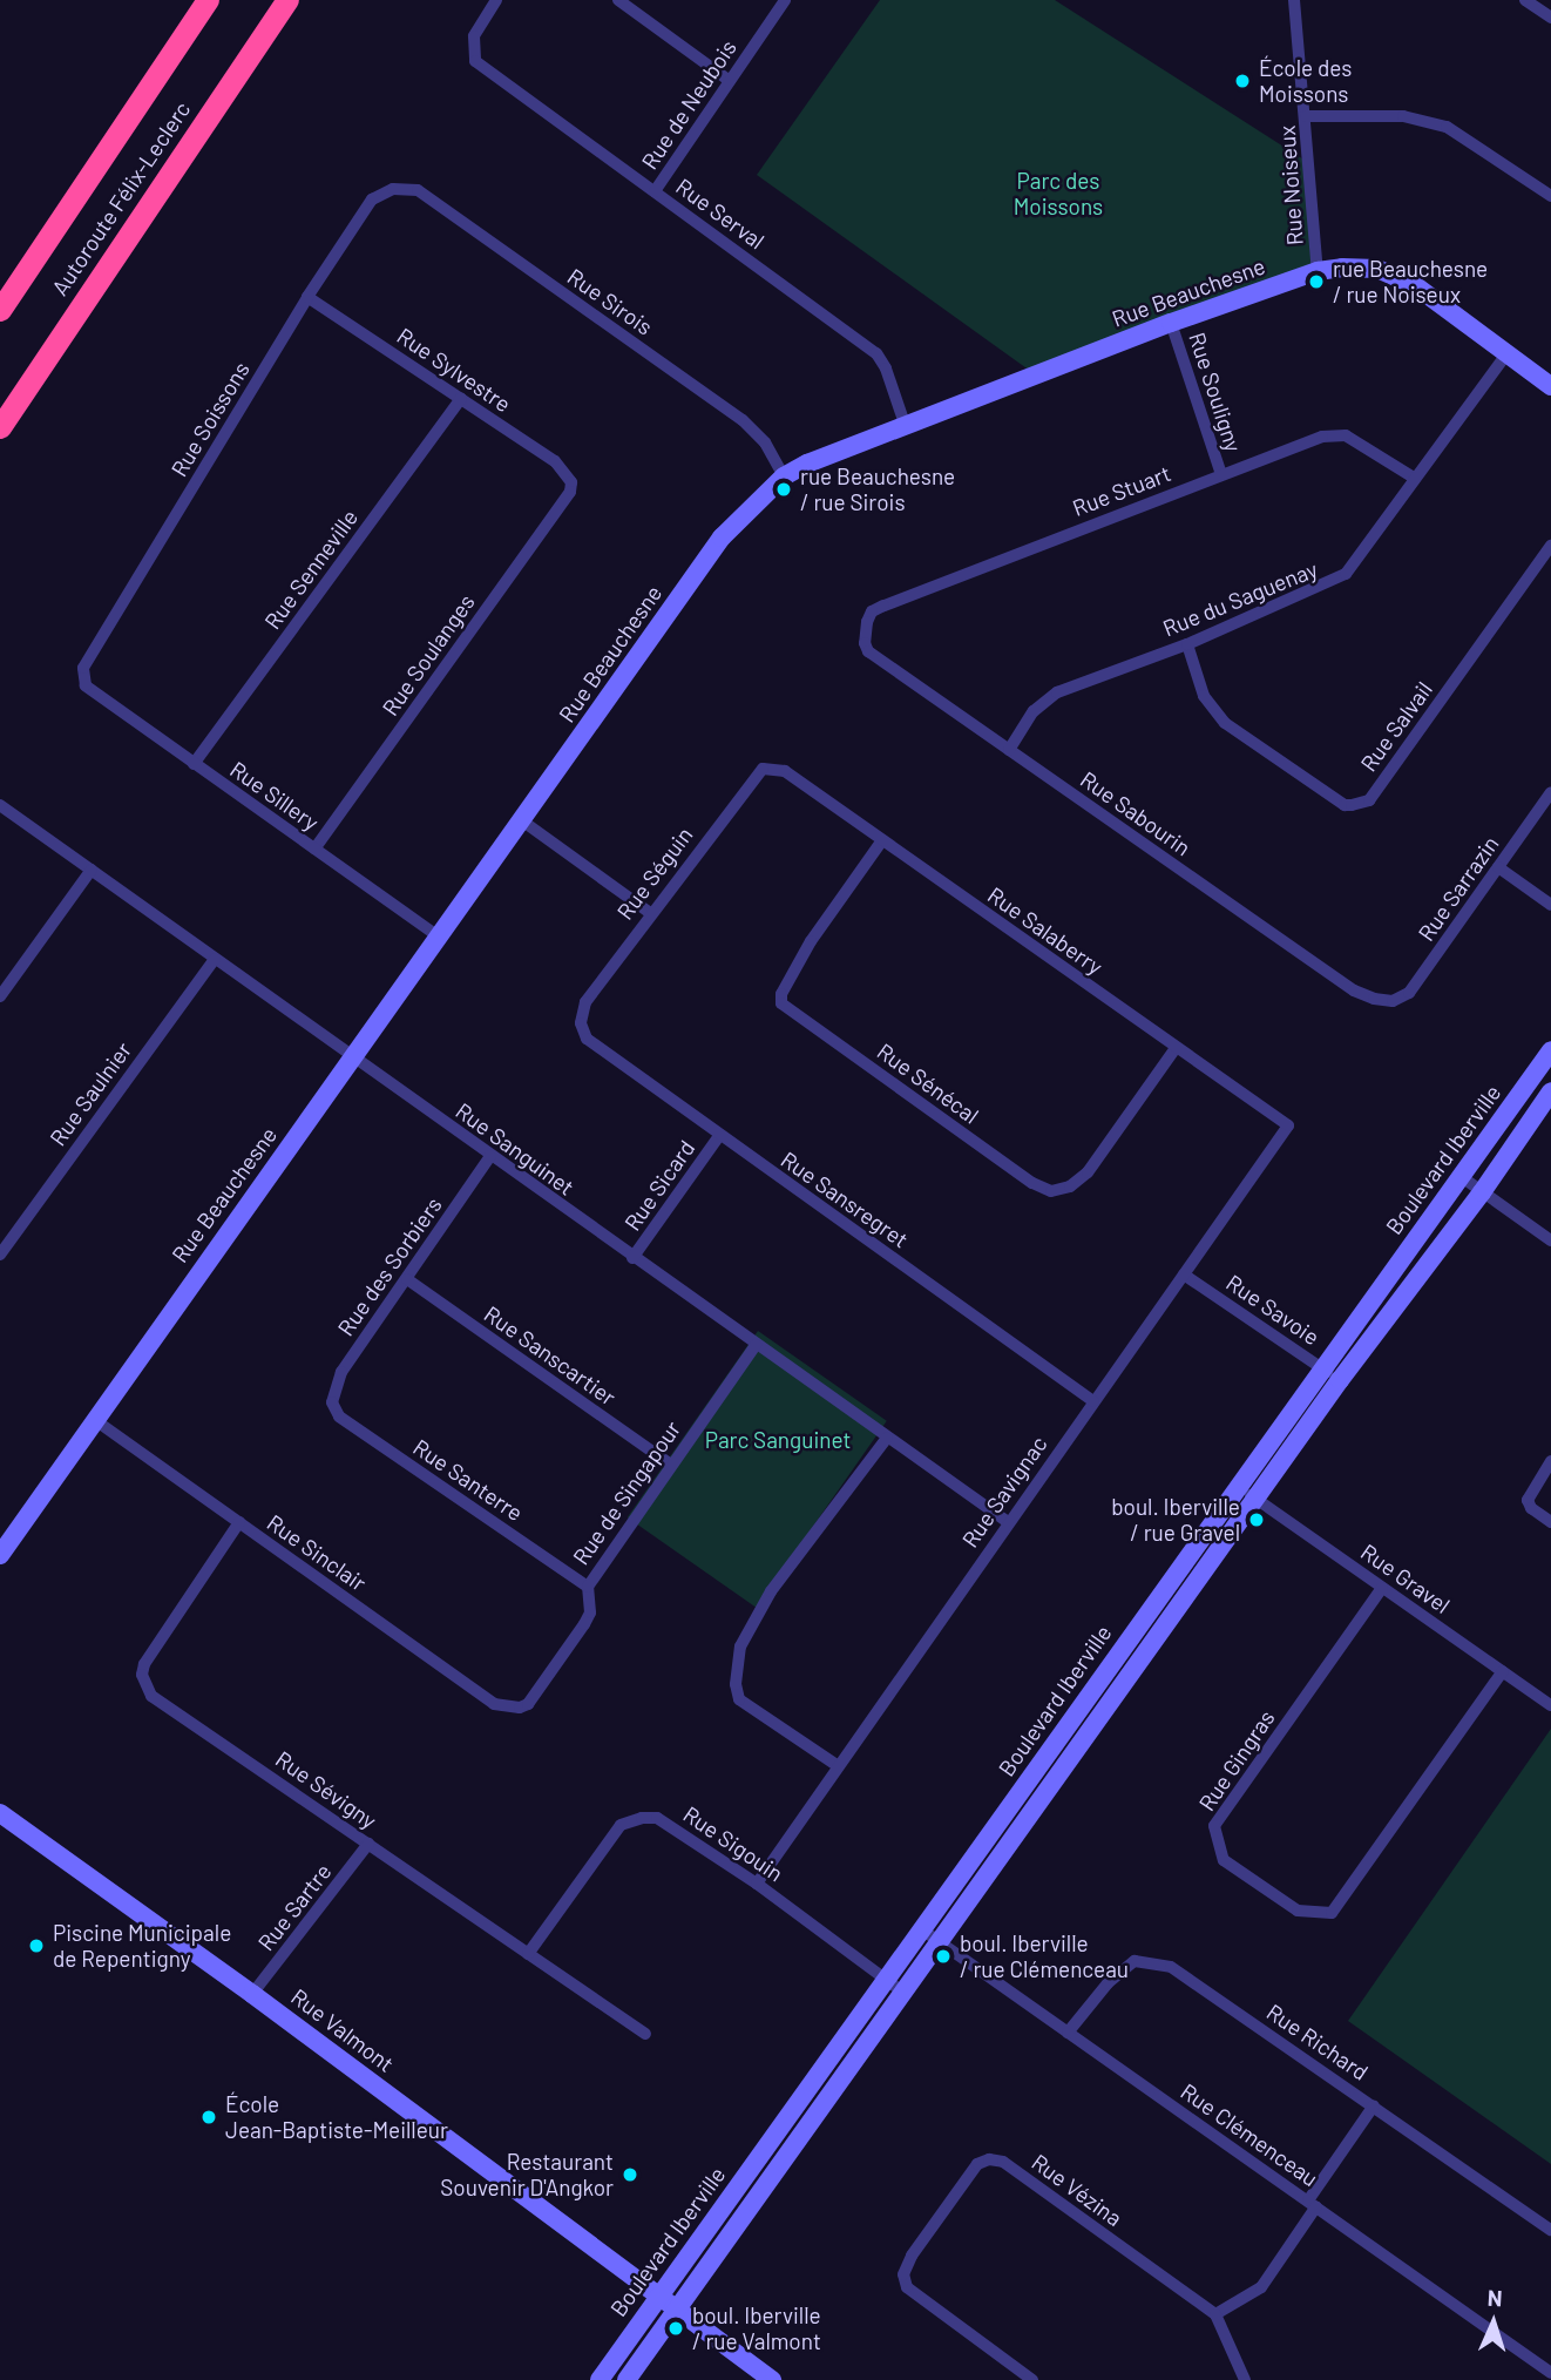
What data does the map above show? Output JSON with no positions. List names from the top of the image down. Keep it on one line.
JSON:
{"streets":{"highway":["Autoroute Félix-Leclerc"],"street":["Rue de Neubois","Rue Noiseux","Rue Serval","Rue Beauchesne","Rue Sirois","Rue Sylvestre","Rue Souligny","Rue Soissons","Rue Stuart","Rue Senneville","Rue du Saguenay","Rue Soulanges","Rue Salvail","Rue Sillery","Rue Sabourin","Rue Séguin","Rue Sarrazin","Rue Salaberry","Rue Sénécal","Rue Saulnier","Rue Sanguinet","Boulevard Iberville","Rue Sicard","Rue Sansregret","Rue des Sorbiers","Rue Savoie","Rue Sanscartier","Rue Santerre","Rue Savignac","Rue de Singapour","Rue Sinclair","Rue Gravel","Rue Gingras","Rue Sévigny","Rue Sigouin","Rue Sartre","Rue Valmont","Rue Richard","Rue Clémenceau","Rue Vézina"]},"crossings":[["Rue de Neubois","Rue Serval"],["Rue Noiseux","Rue Beauchesne"],["Rue Serval","Rue Beauchesne"],["Rue Beauchesne","Rue Sirois"],["Rue Beauchesne","Rue Souligny"],["Rue Beauchesne","Rue du Saguenay"],["Rue Beauchesne","Rue Sillery"],["Rue Beauchesne","Rue Sanguinet"],["Rue Beauchesne","Rue Sinclair"],["Rue Sirois","Rue Soissons"],["Rue Sylvestre","Rue Soissons"],["Rue Sylvestre","Rue Senneville"],["Rue Sylvestre","Rue Soulanges"],["Rue Souligny","Rue Stuart"],["Rue Soissons","Rue Sillery"],["Rue Stuart","Rue du Saguenay"],["Rue Stuart","Rue Sabourin"],["Rue Senneville","Rue Sillery"],["Rue du Saguenay","Rue Salvail"],["Rue du Saguenay","Rue Sabourin"],["Rue Soulanges","Rue Sillery"],["Rue Sabourin","Rue Sarrazin"],["Rue Séguin","Rue Salaberry"],["Rue Séguin","Rue Sansregret"],["Rue Salaberry","Rue Sénécal"],["Rue Salaberry","Rue Savignac"],["Rue Saulnier","Rue Sanguinet"],["Rue Sanguinet","Rue Sicard"],["Rue Sanguinet","Rue des Sorbiers"],["Rue Sanguinet","Rue Savignac"],["Rue Sanguinet","Rue de Singapour"],["Boulevard Iberville","Rue Savoie"],["Boulevard Iberville","Rue Gravel"],["Boulevard Iberville","Rue Sigouin"],["Boulevard Iberville","Rue Valmont"],["Boulevard Iberville","Rue Clémenceau"],["Rue Sicard","Rue Sansregret"],["Rue Sansregret","Rue Savignac"],["Rue des Sorbiers","Rue Sanscartier"],["Rue des Sorbiers","Rue Santerre"],["Rue Savoie","Rue Savignac"],["Rue Sanscartier","Rue de Singapour"],["Rue Santerre","Rue de Singapour"],["Rue Savignac","Rue Sigouin"],["Rue de Singapour","Rue Sinclair"],["Rue Sinclair","Rue Sévigny"],["Rue Gravel","Rue Gingras"],["Rue Sévigny","Rue Sigouin"],["Rue Sévigny","Rue Sartre"],["Rue Sartre","Rue Valmont"],["Rue Richard","Rue Clémenceau"]],"parks":["Parc des Moissons","Parc Sanguinet"],"places":["École des Moissons","rue Beauchesne / rue Noiseux","rue Beauchesne / rue Sirois","boul. Iberville / rue Gravel","Piscine Municipale de Repentigny","boul. Iberville / rue Clémenceau","École Jean-Baptiste-Meilleur","Restaurant Souvenir D'Angkor","boul. Iberville / rue Valmont"],"north":"top"}
